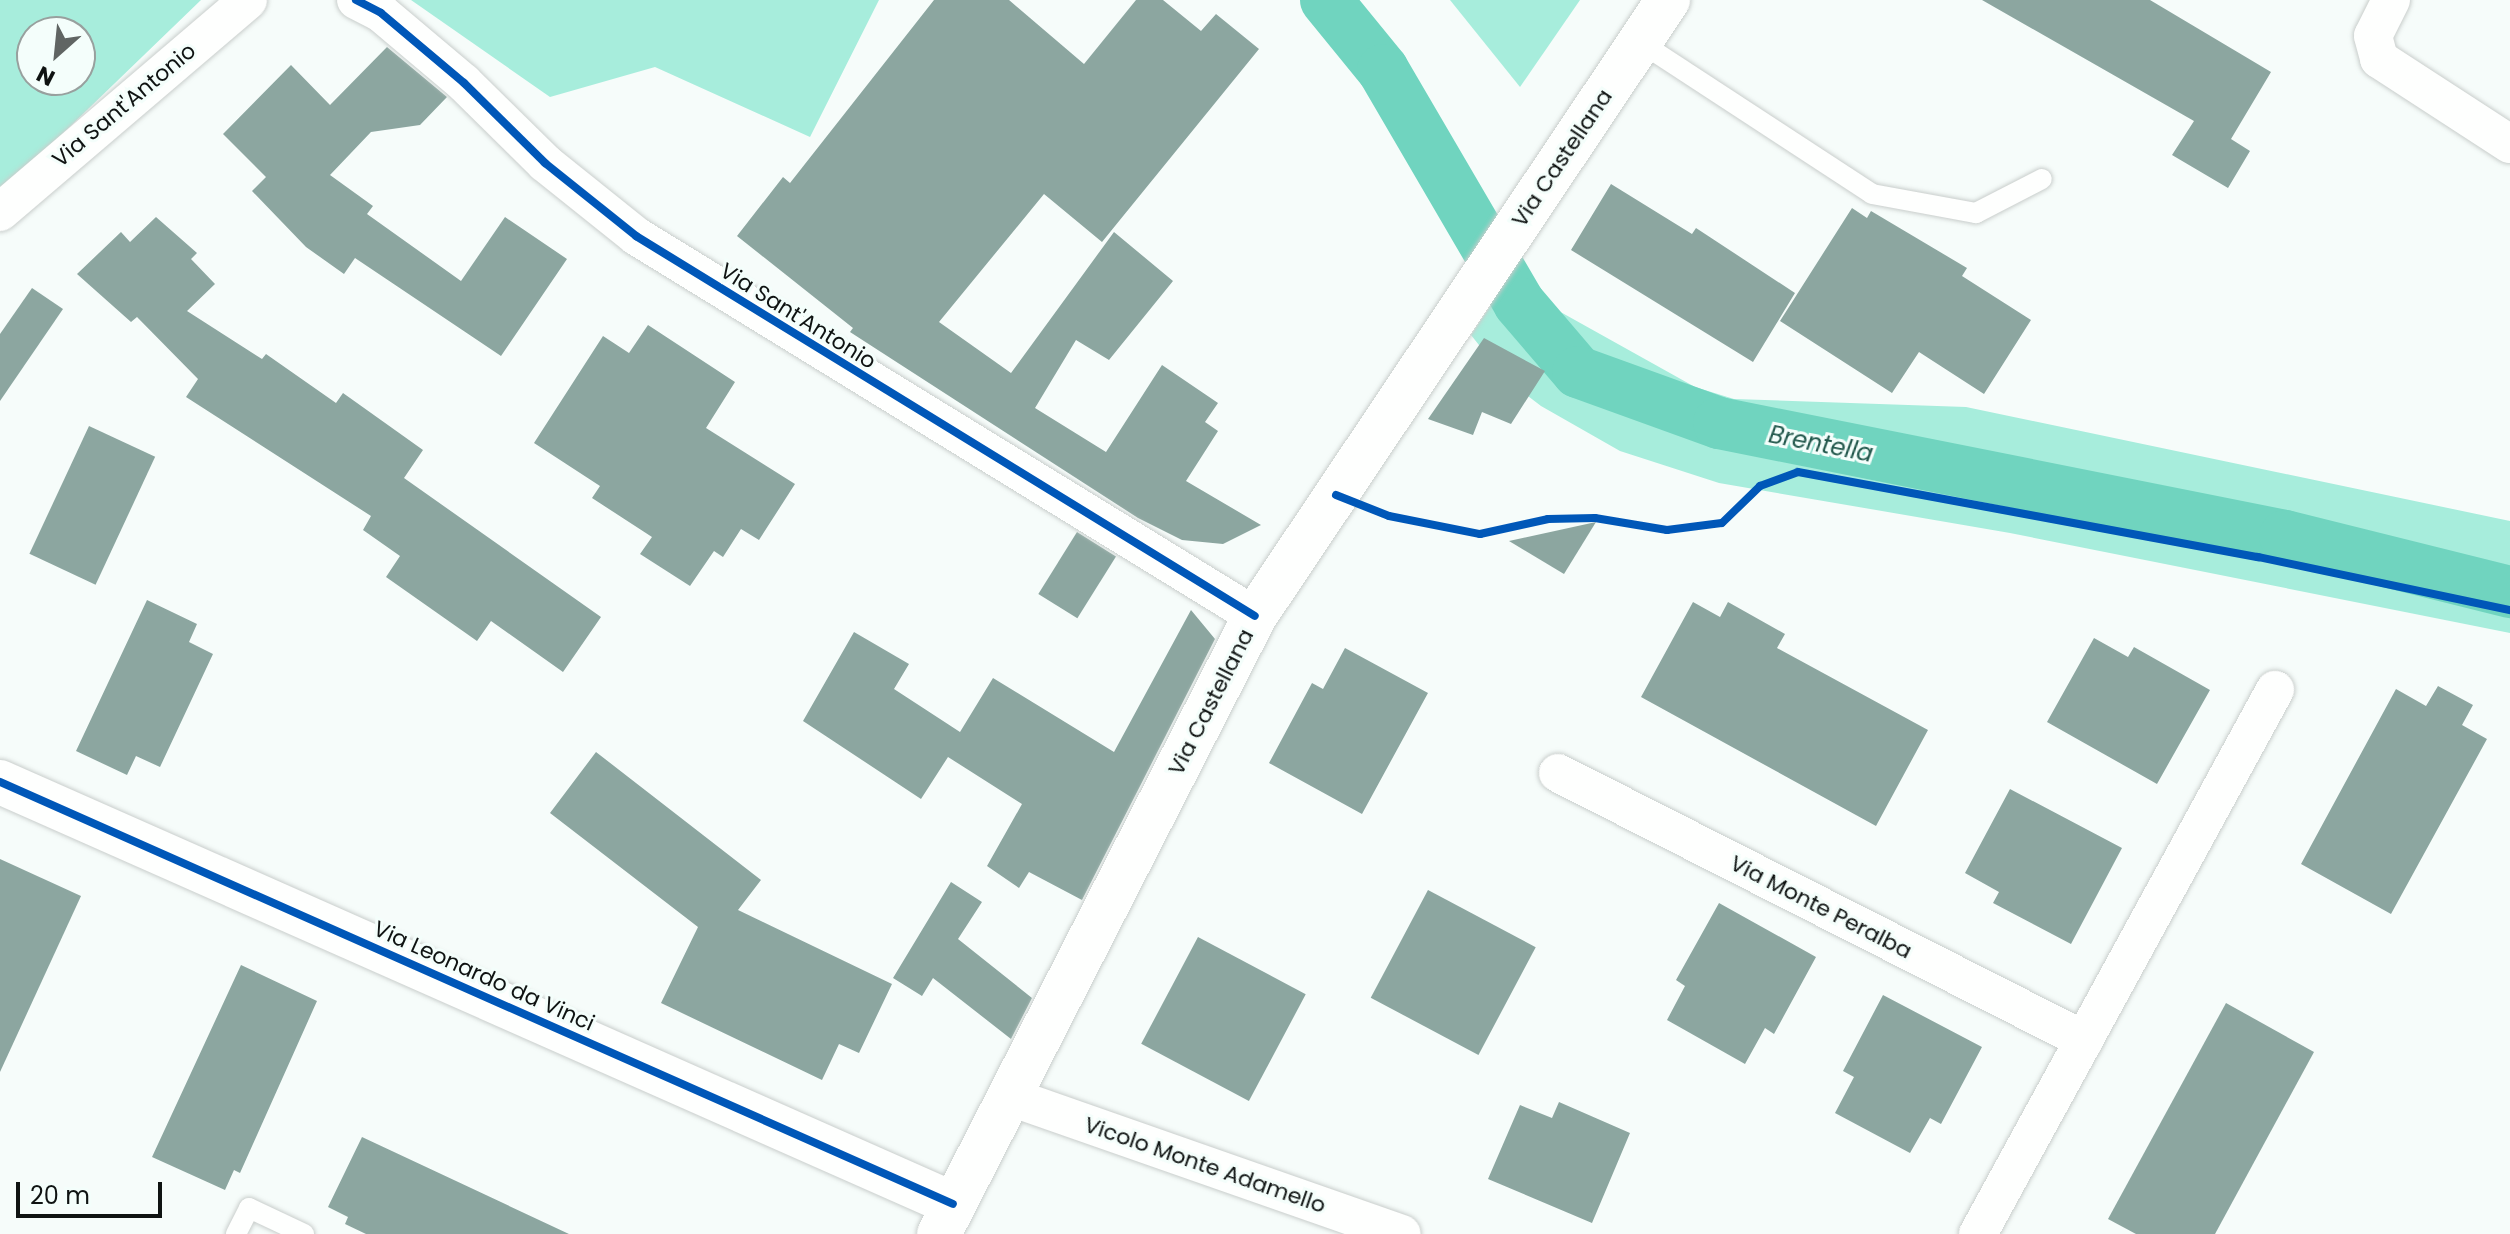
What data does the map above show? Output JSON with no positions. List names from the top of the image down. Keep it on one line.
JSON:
{"streets":{"main road":["Via Castellana","Via Leonardo da Vinci"],"street":["Via Sant'Antonio","Via Monte Peralba","Vicolo Monte Adamello"]},"crossings":[["Via Sant'Antonio","Via Castellana"],["Via Castellana","Via Leonardo da Vinci"],["Via Castellana","Vicolo Monte Adamello"]],"water":["Brentella"],"scale_bar":"20 m","north":"bottom left"}
